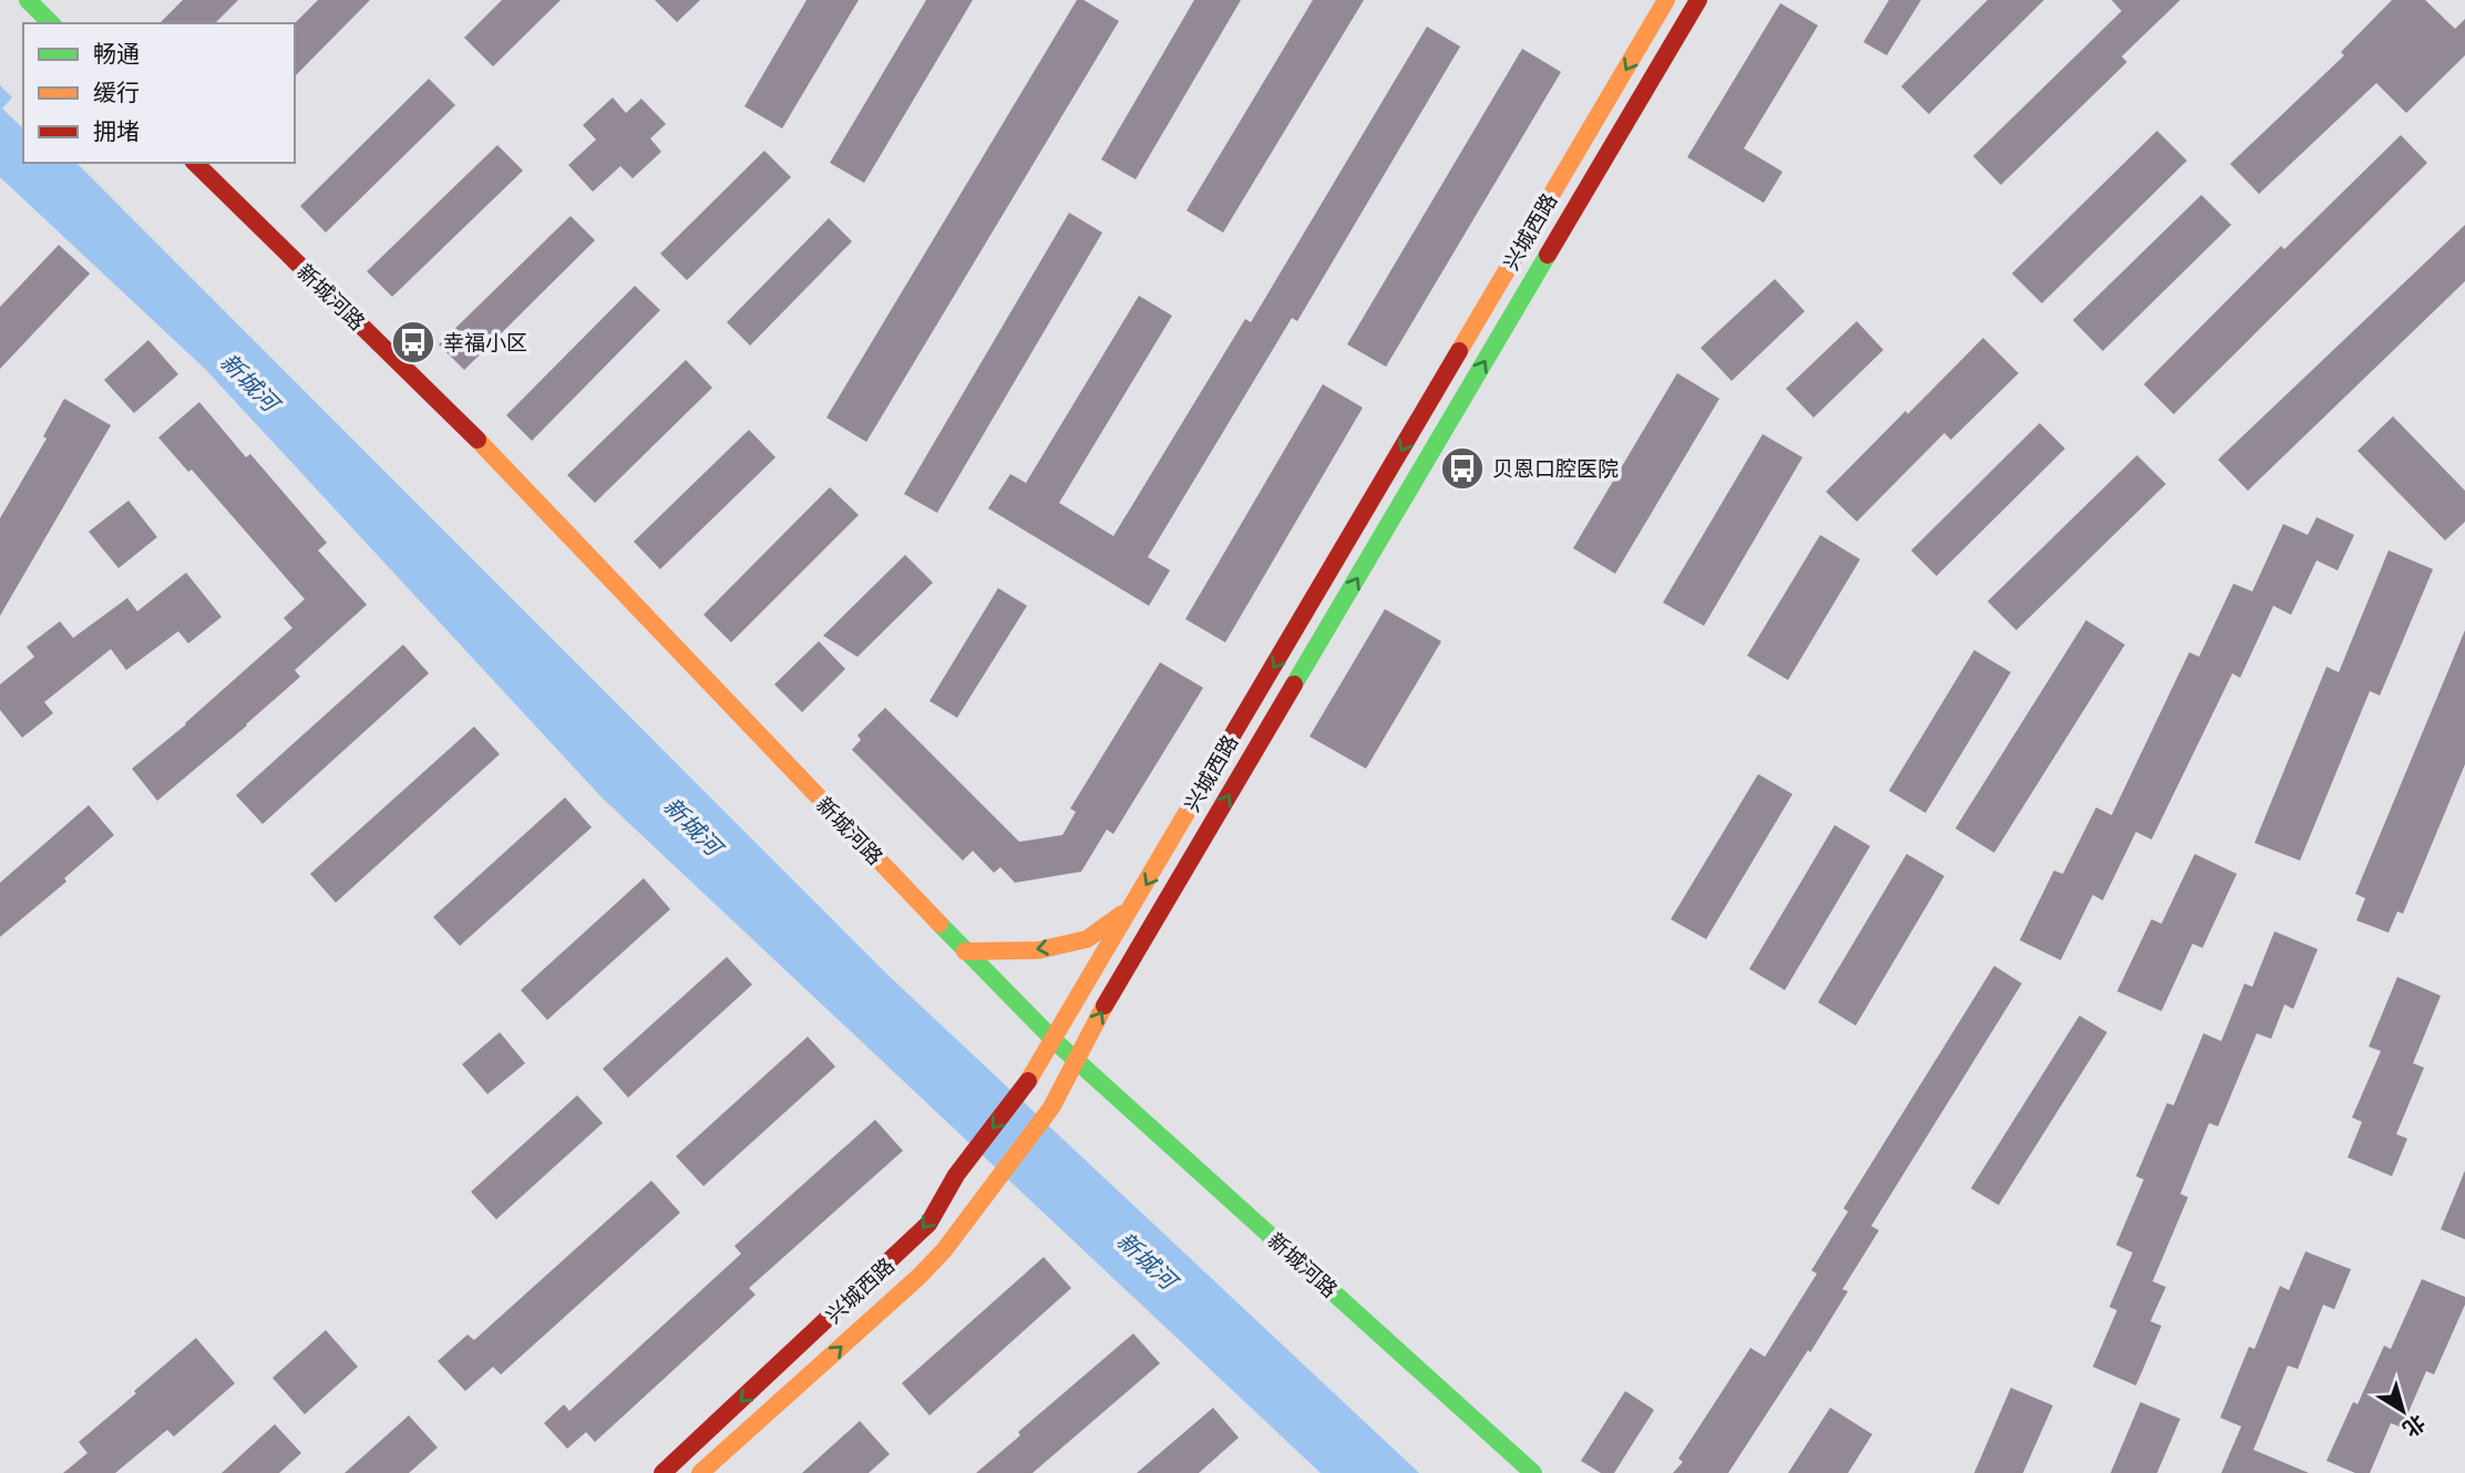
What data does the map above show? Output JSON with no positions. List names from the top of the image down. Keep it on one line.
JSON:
{"streets":{"street":["兴城西路","新城河路"]},"crossings":[["兴城西路","新城河路"]],"water":["新城河"],"places":{"bus stop":["幸福小区","贝恩口腔医院"]},"legend":["畅通","缓行","拥堵"],"north":"bottom right"}
